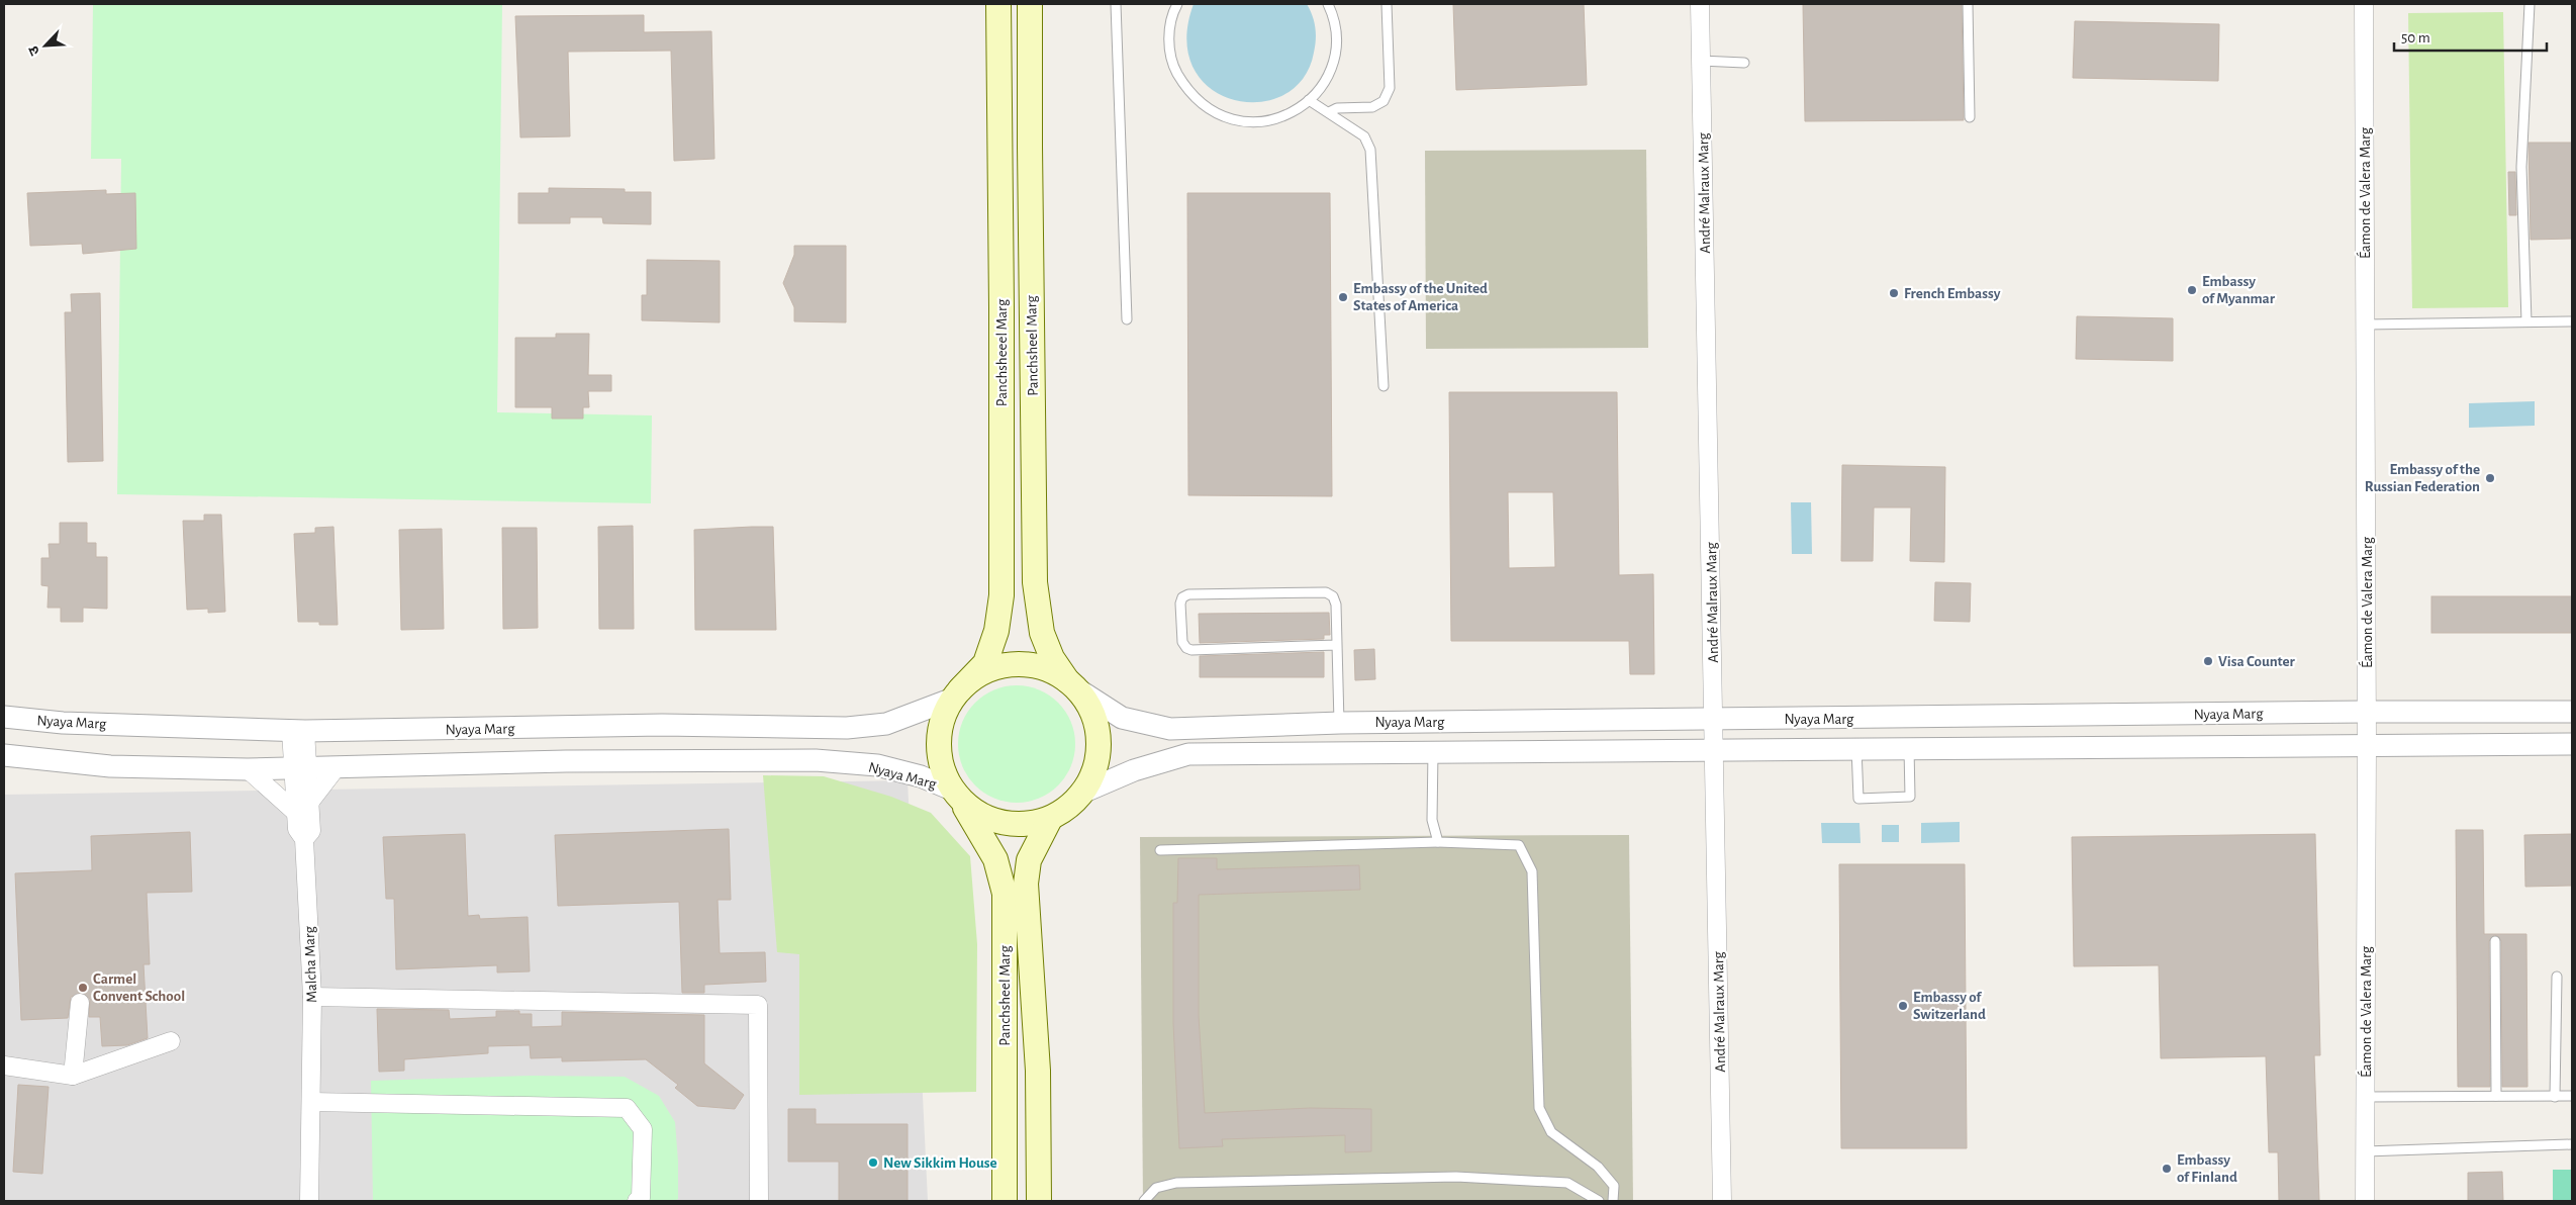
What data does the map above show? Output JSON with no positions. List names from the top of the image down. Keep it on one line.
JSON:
{"streets":{"main road":["Panchsheel Marg","Panchsheeel Marg"],"street":["André Malraux Marg","Éamon de Valera Marg","Nyaya Marg","Malcha Marg"]},"crossings":[["André Malraux Marg","Nyaya Marg"],["Éamon de Valera Marg","Nyaya Marg"],["Panchsheel Marg","Panchsheeel Marg"],["Panchsheel Marg","Nyaya Marg"],["Panchsheeel Marg","Nyaya Marg"],["Nyaya Marg","Malcha Marg"]],"places":["Embassy of Myanmar","French Embassy","Embassy of the United States of America","Embassy of the Russian Federation","Visa Counter","Carmel Convent School","Embassy of Switzerland","New Sikkim House","Embassy of Finland"],"scale_bar":"50 m","north":"bottom left"}
